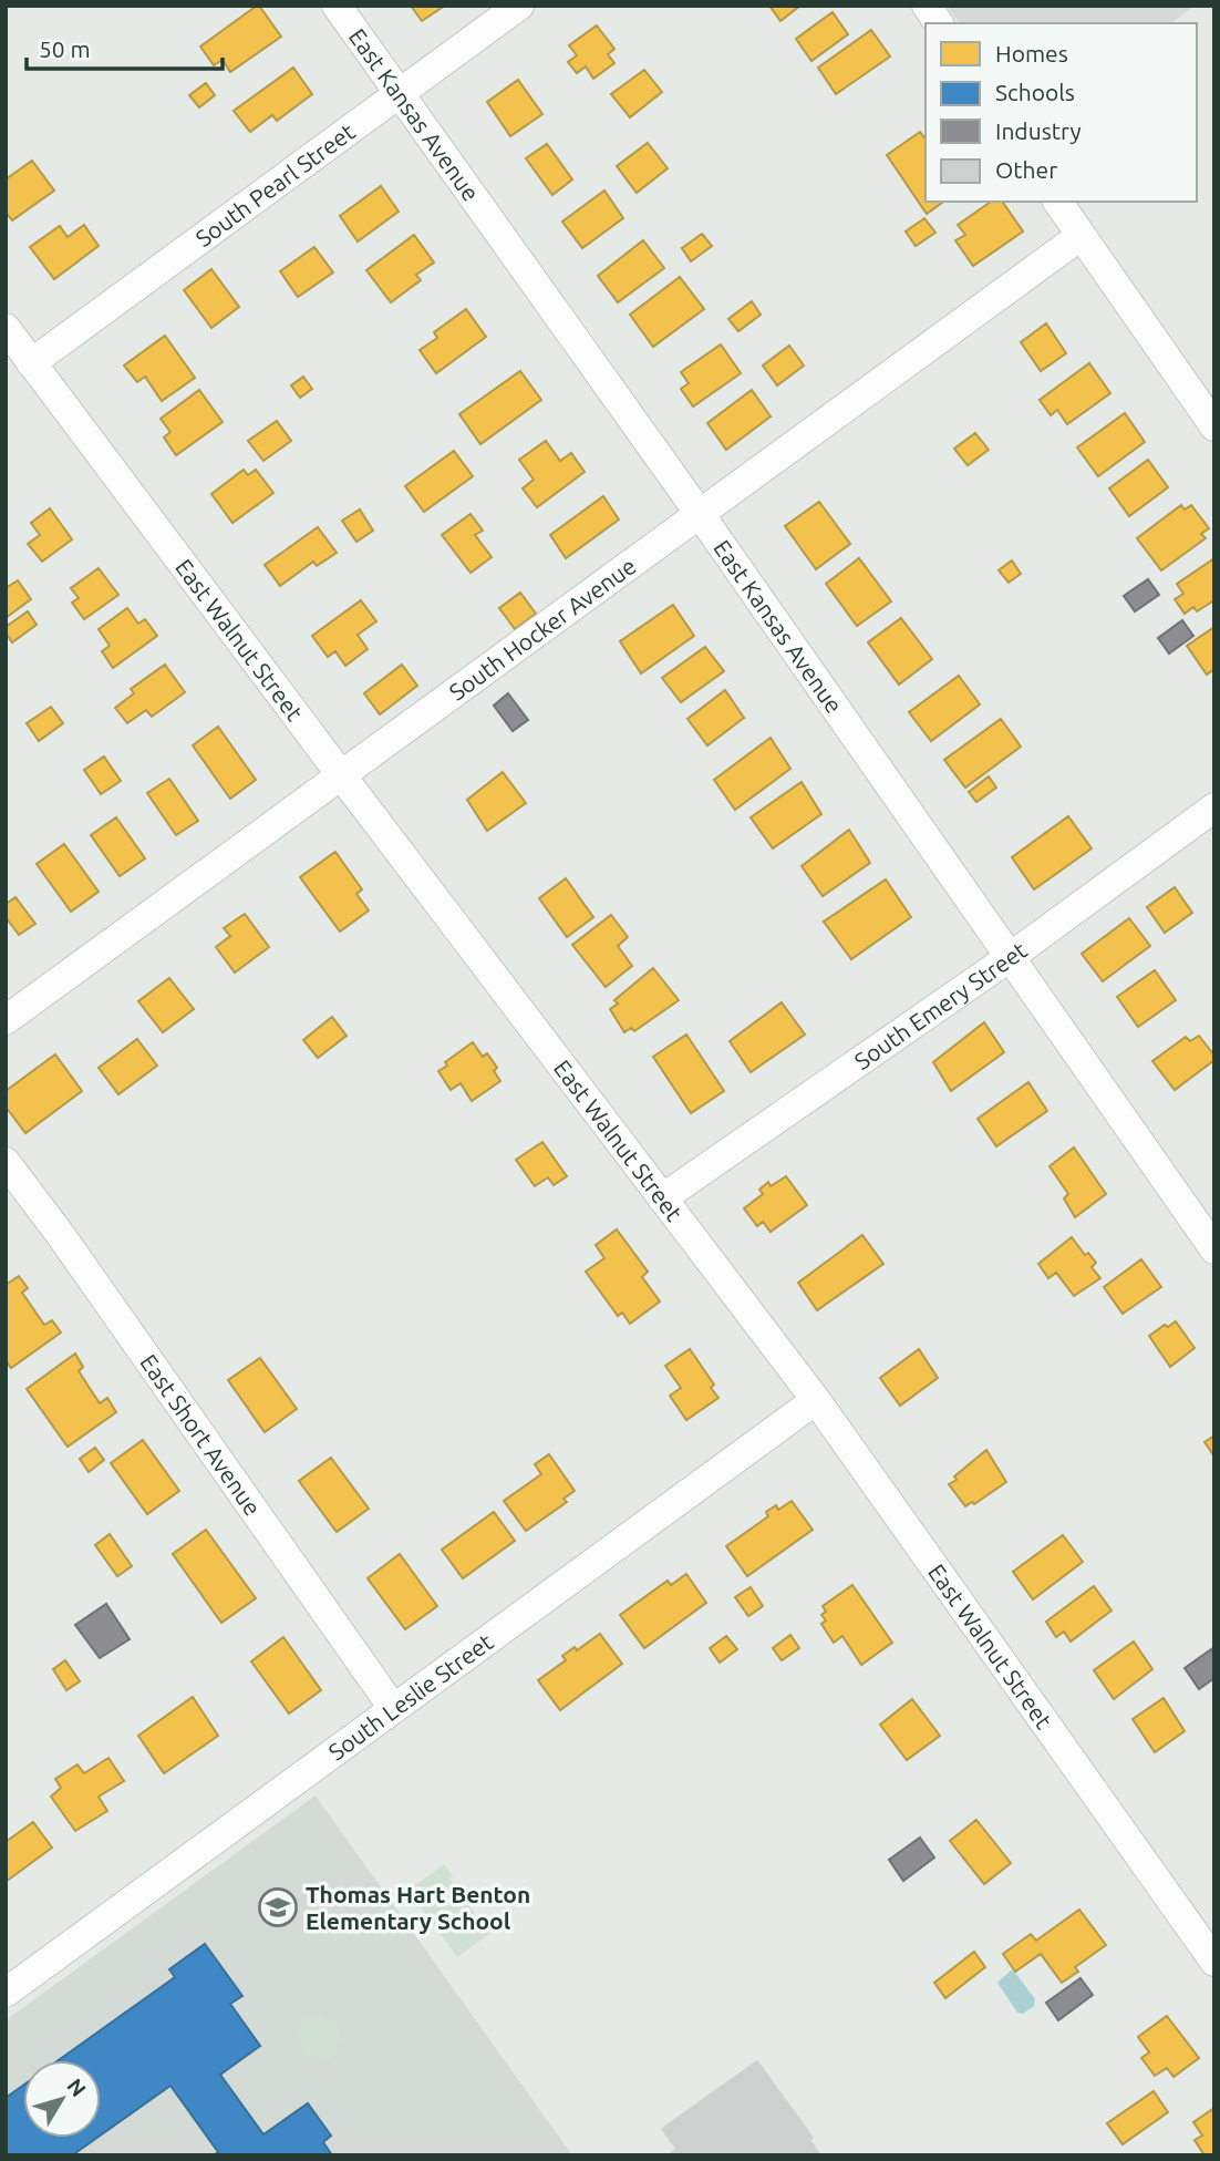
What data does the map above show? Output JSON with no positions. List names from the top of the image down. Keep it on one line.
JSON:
{"streets":{"street":["East Kansas Avenue","South Pearl Street","South Hocker Avenue","East Walnut Street","South Emery Street","East Short Avenue","South Leslie Street"]},"crossings":[["East Kansas Avenue","South Pearl Street"],["East Kansas Avenue","South Hocker Avenue"],["East Kansas Avenue","South Emery Street"],["South Pearl Street","East Walnut Street"],["South Hocker Avenue","East Walnut Street"],["East Walnut Street","South Emery Street"],["East Walnut Street","South Leslie Street"],["East Short Avenue","South Leslie Street"]],"places":{"school or university":["Thomas Hart Benton Elementary School"]},"legend":["Homes","Schools","Industry","Other"],"scale_bar":"50 m","north":"top right"}
